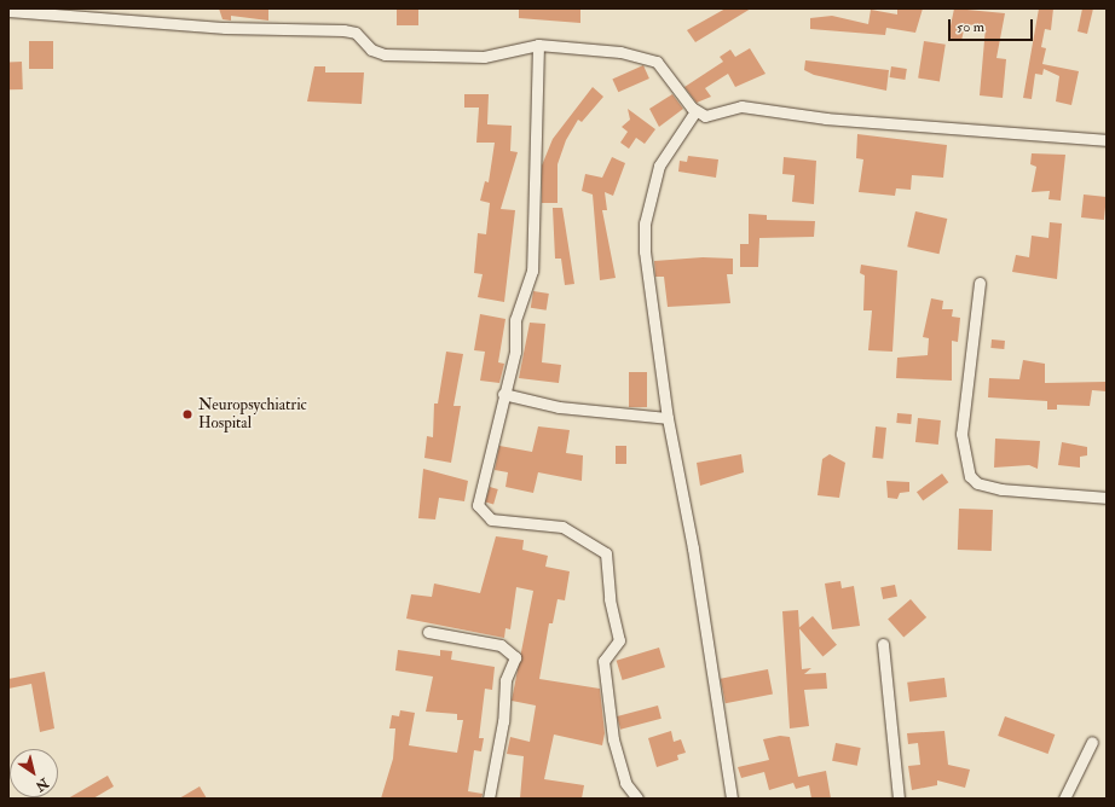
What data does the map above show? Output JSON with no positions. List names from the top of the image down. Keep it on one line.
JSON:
{"places":["Neuropsychiatric Hospital"],"scale_bar":"50 m","north":"bottom right"}
